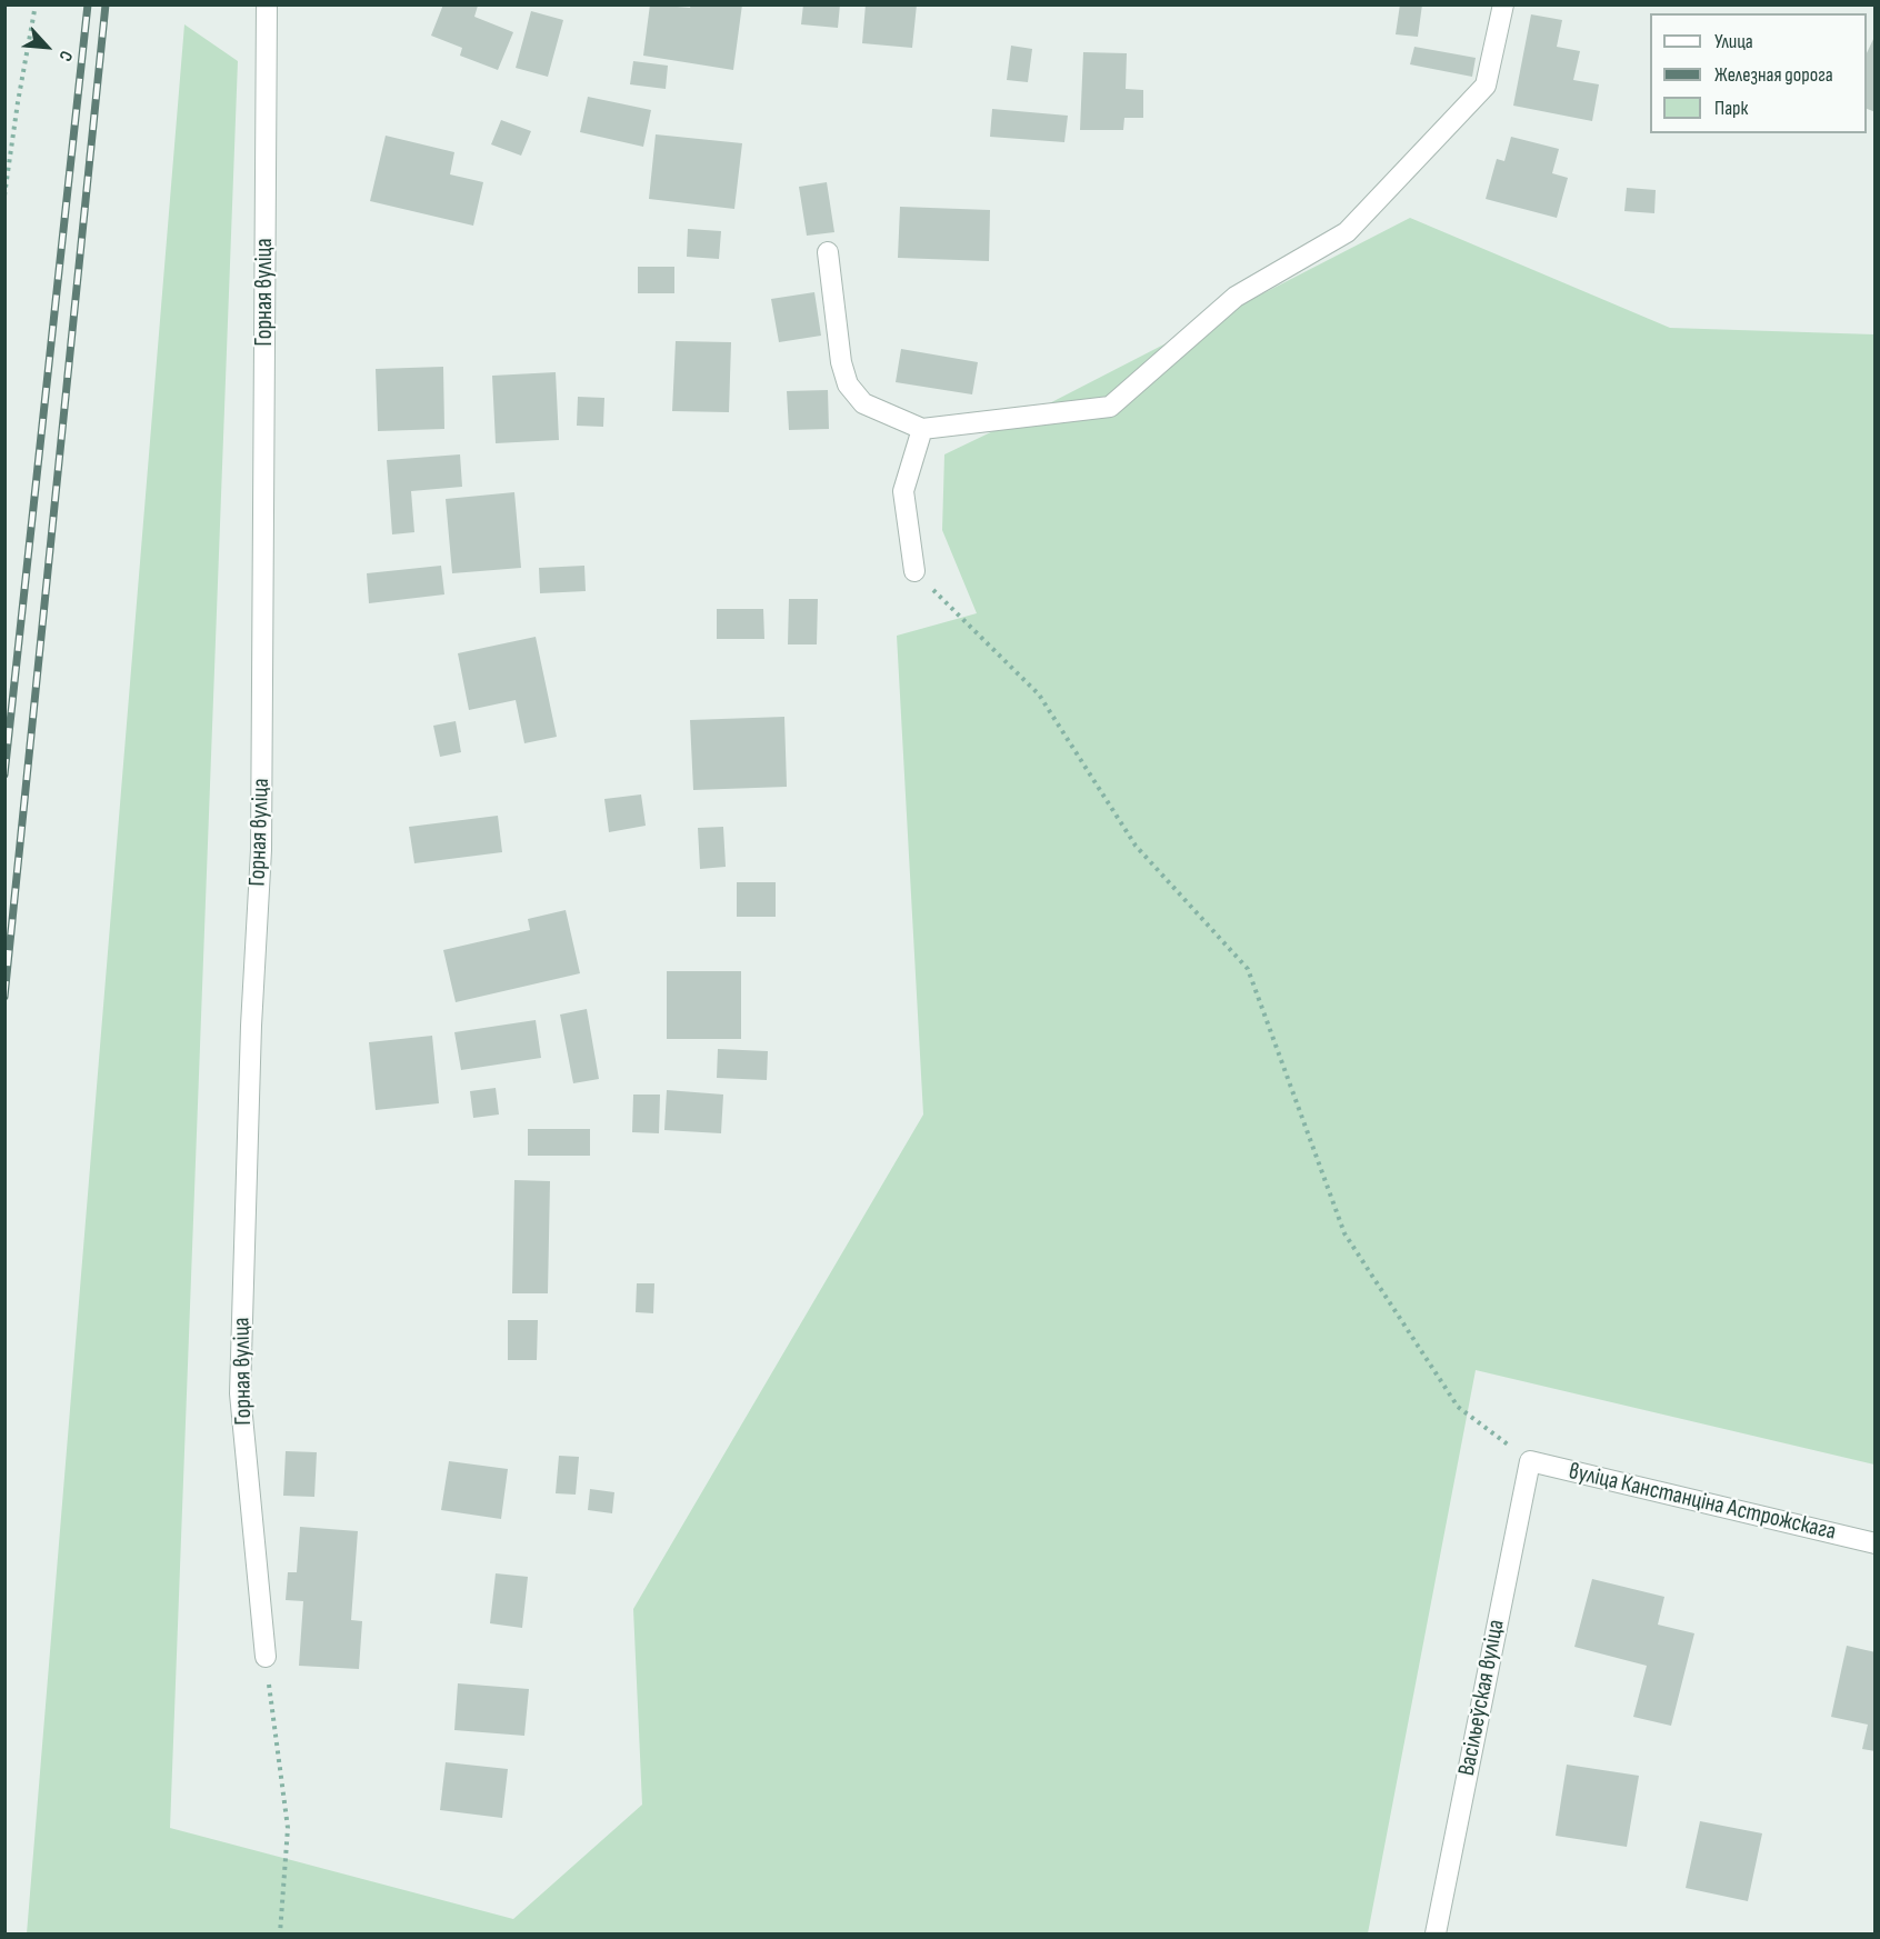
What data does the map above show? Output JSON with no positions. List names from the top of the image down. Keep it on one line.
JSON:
{"streets":{"street":["Горная вуліца","вуліца Канстанціна Астрожскага","Васільеўская вуліца"]},"crossings":[["вуліца Канстанціна Астрожскага","Васільеўская вуліца"]],"legend":["Улица","Железная дорога","Парк"],"north":"bottom right"}
